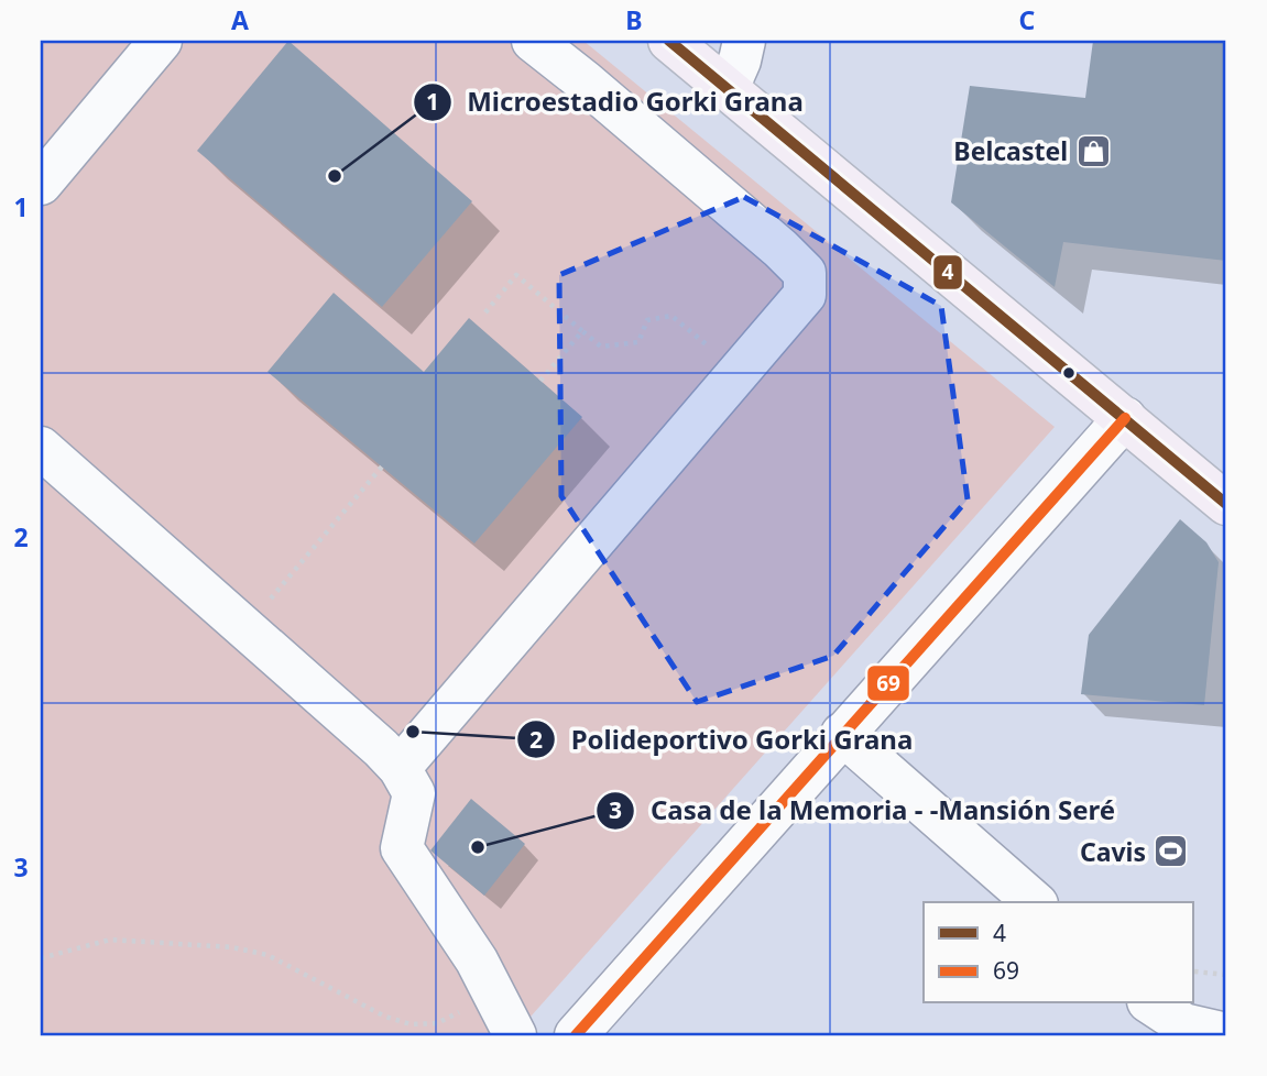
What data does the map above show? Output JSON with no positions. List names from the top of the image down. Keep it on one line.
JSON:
{"places":{"shop":["Belcastel"],"other":["Microestadio Gorki Grana","Polideportivo Gorki Grana","Casa de la Memoria - -Mansión Seré"],"sports":["Cavis"]},"lines":["transit line 4","transit line 69"],"legend":["4","69"],"grid":{"columns":["A","B","C"],"rows":["1","2","3"]}}
